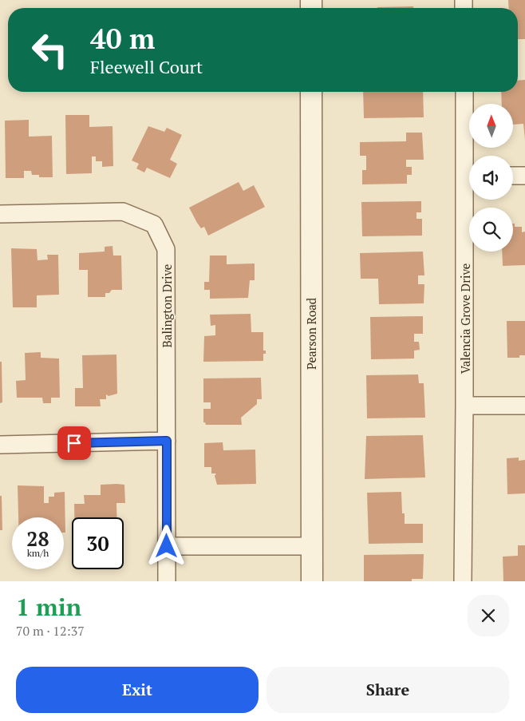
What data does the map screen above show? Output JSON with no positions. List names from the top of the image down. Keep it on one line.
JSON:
{"streets":{"street":["Balington Drive","Valencia Grove Drive","Pearson Road"]},"north":"top","page":{"turn":["40 m","Fleewell Court"],"speed":"28 km/h","limit":"30","heading":["1 min","70 m · 12:37"],"buttons":["Exit","Share"]}}
